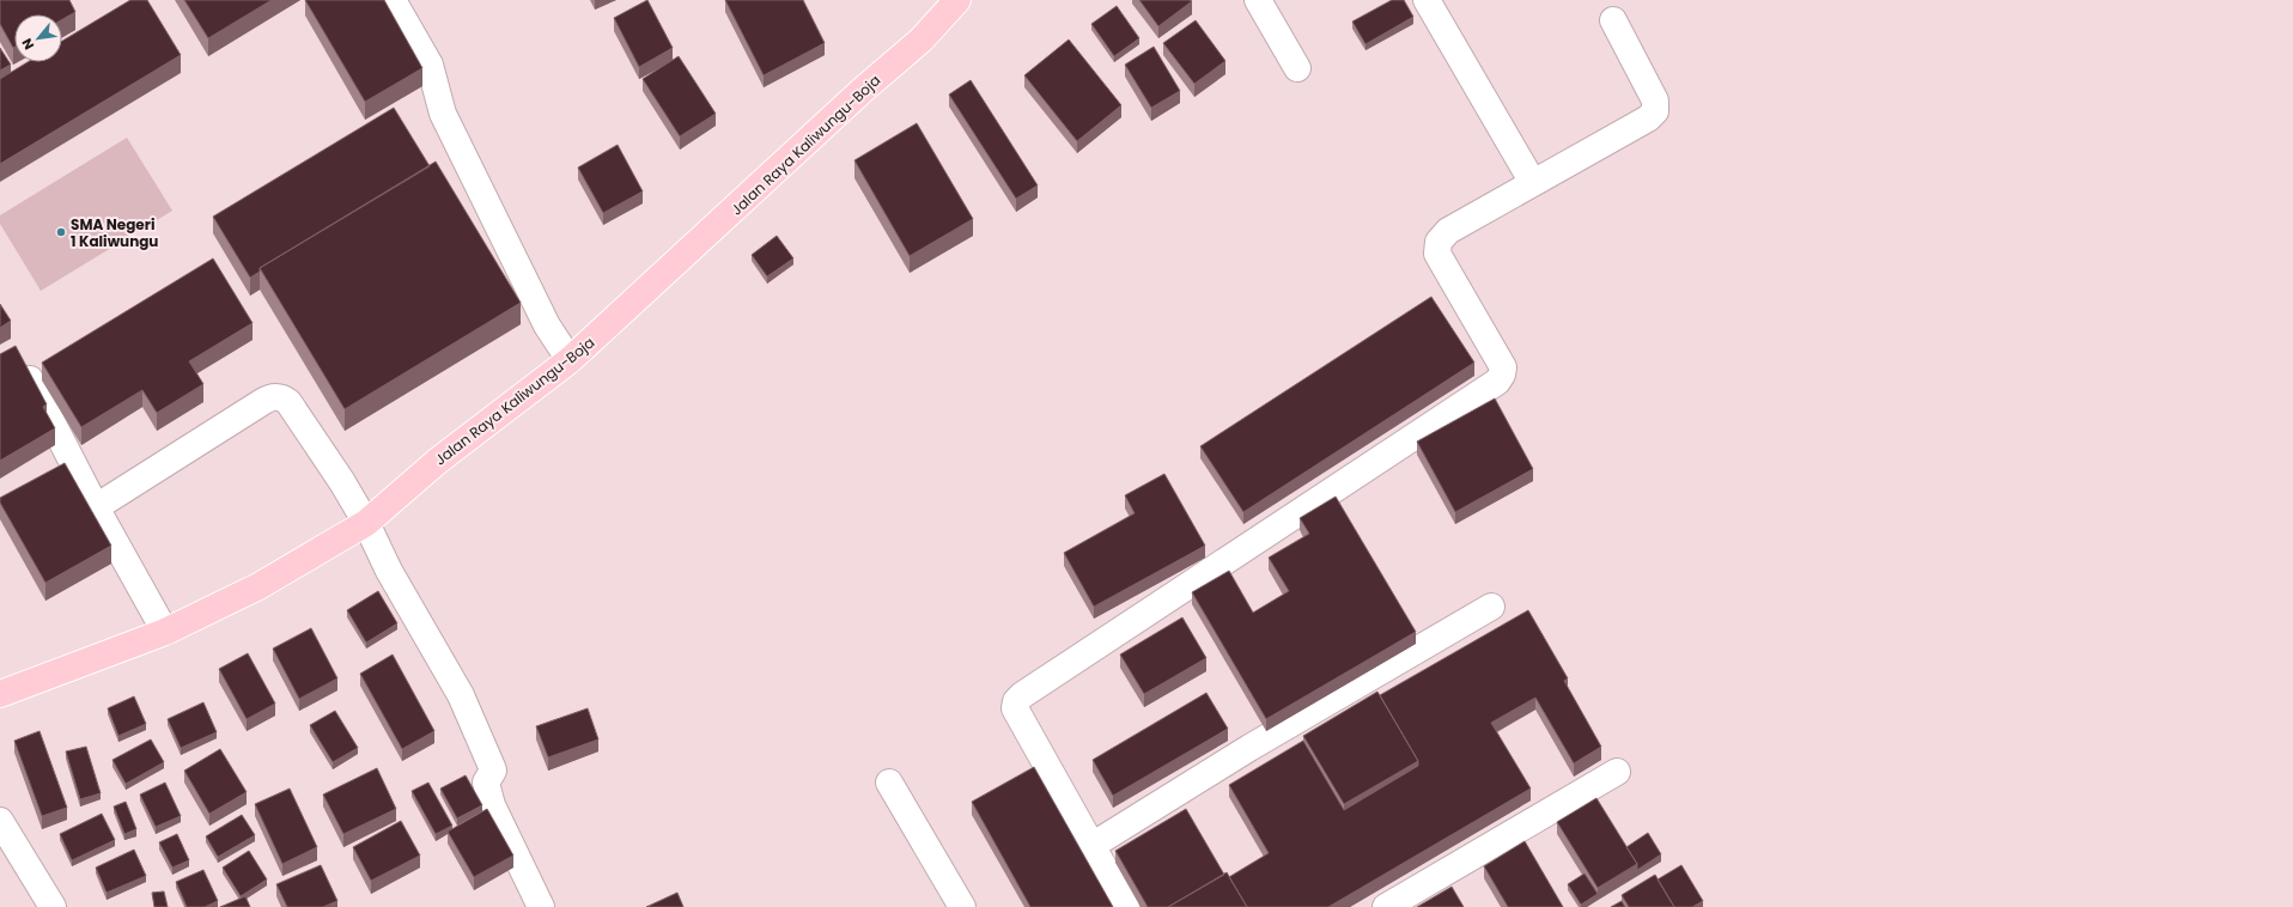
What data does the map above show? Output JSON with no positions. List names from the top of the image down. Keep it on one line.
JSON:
{"streets":{"main road":["Jalan Raya Kaliwungu-Boja"]},"places":["SMA Negeri 1 Kaliwungu"],"north":"bottom left"}
